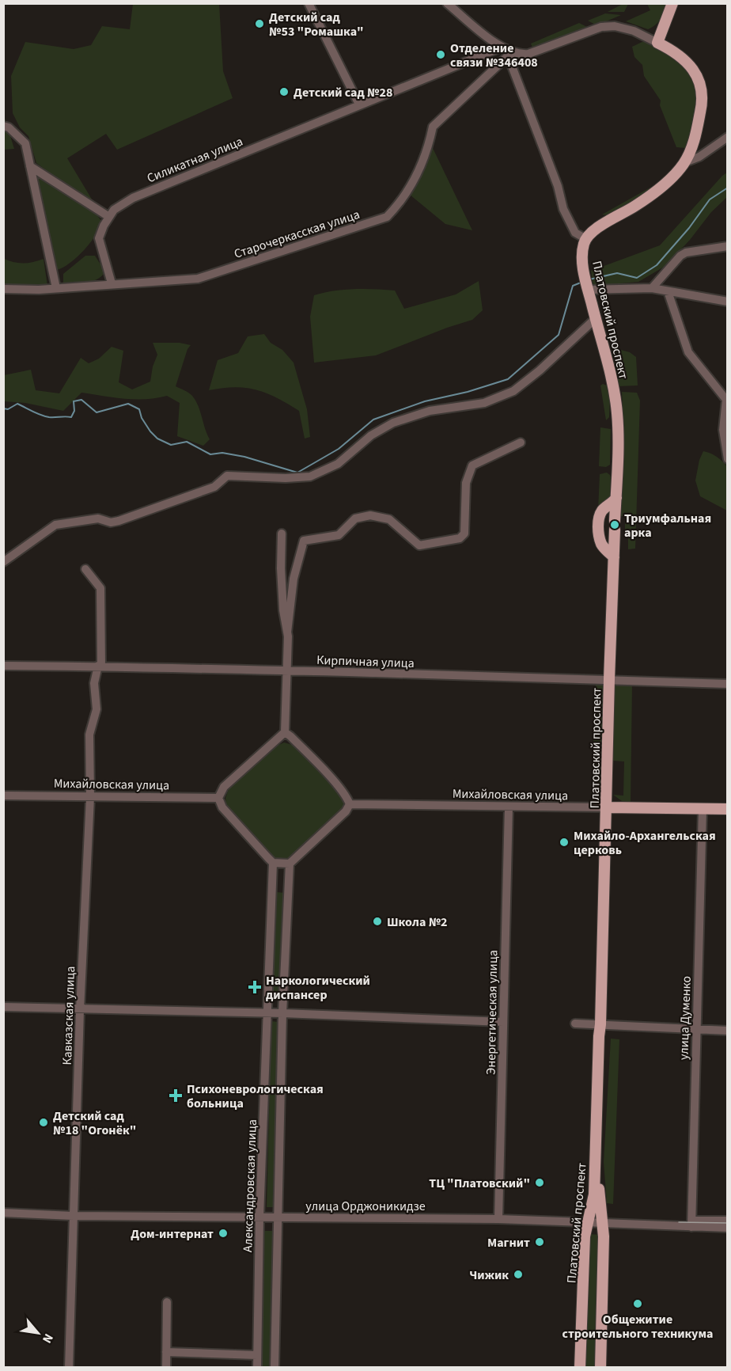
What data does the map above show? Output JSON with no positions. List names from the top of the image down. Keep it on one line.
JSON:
{"streets":{"main road":["Платовский проспект","Михайловская улица"],"street":["Силикатная улица","Старочеркасская улица","Кирпичная улица","Энергетическая улица","Кавказская улица","улица Думенко","Александровская улица","улица Орджоникидзе"]},"crossings":[["Силикатная улица","Старочеркасская улица"],["Платовский проспект","Кирпичная улица"],["Платовский проспект","Михайловская улица"],["Платовский проспект","улица Орджоникидзе"],["Кирпичная улица","Кавказская улица"],["Михайловская улица","Энергетическая улица"],["Михайловская улица","Кавказская улица"],["Михайловская улица","улица Думенко"],["Энергетическая улица","улица Орджоникидзе"],["Кавказская улица","улица Орджоникидзе"],["улица Думенко","улица Орджоникидзе"],["Александровская улица","улица Орджоникидзе"]],"places":{"other":["Детский сад №53 \"Ромашка\"","Отделение связи №346408","Детский сад №28","Триумфальная арка","Михайло-Архангельская церковь","Школа №2","Детский сад №18 \"Огонёк\"","ТЦ \"Платовский\"","Дом-интернат","Магнит","Чижик","Общежитие строительного техникума"],"health":["Наркологический диспансер","Психоневрологическая больница"]},"north":"bottom right"}
